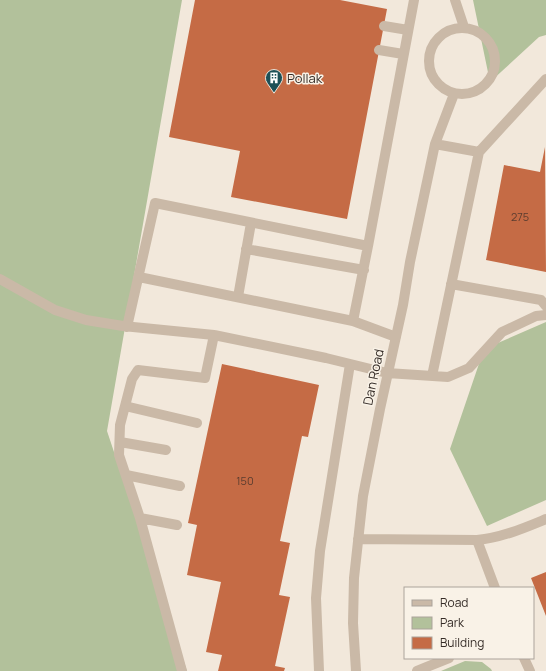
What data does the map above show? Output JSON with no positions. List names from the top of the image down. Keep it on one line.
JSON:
{"streets":{"street":["Dan Road"]},"places":{"building":["Pollak"]},"house_numbers":["275","150"],"legend":["Road","Park","Building"]}
